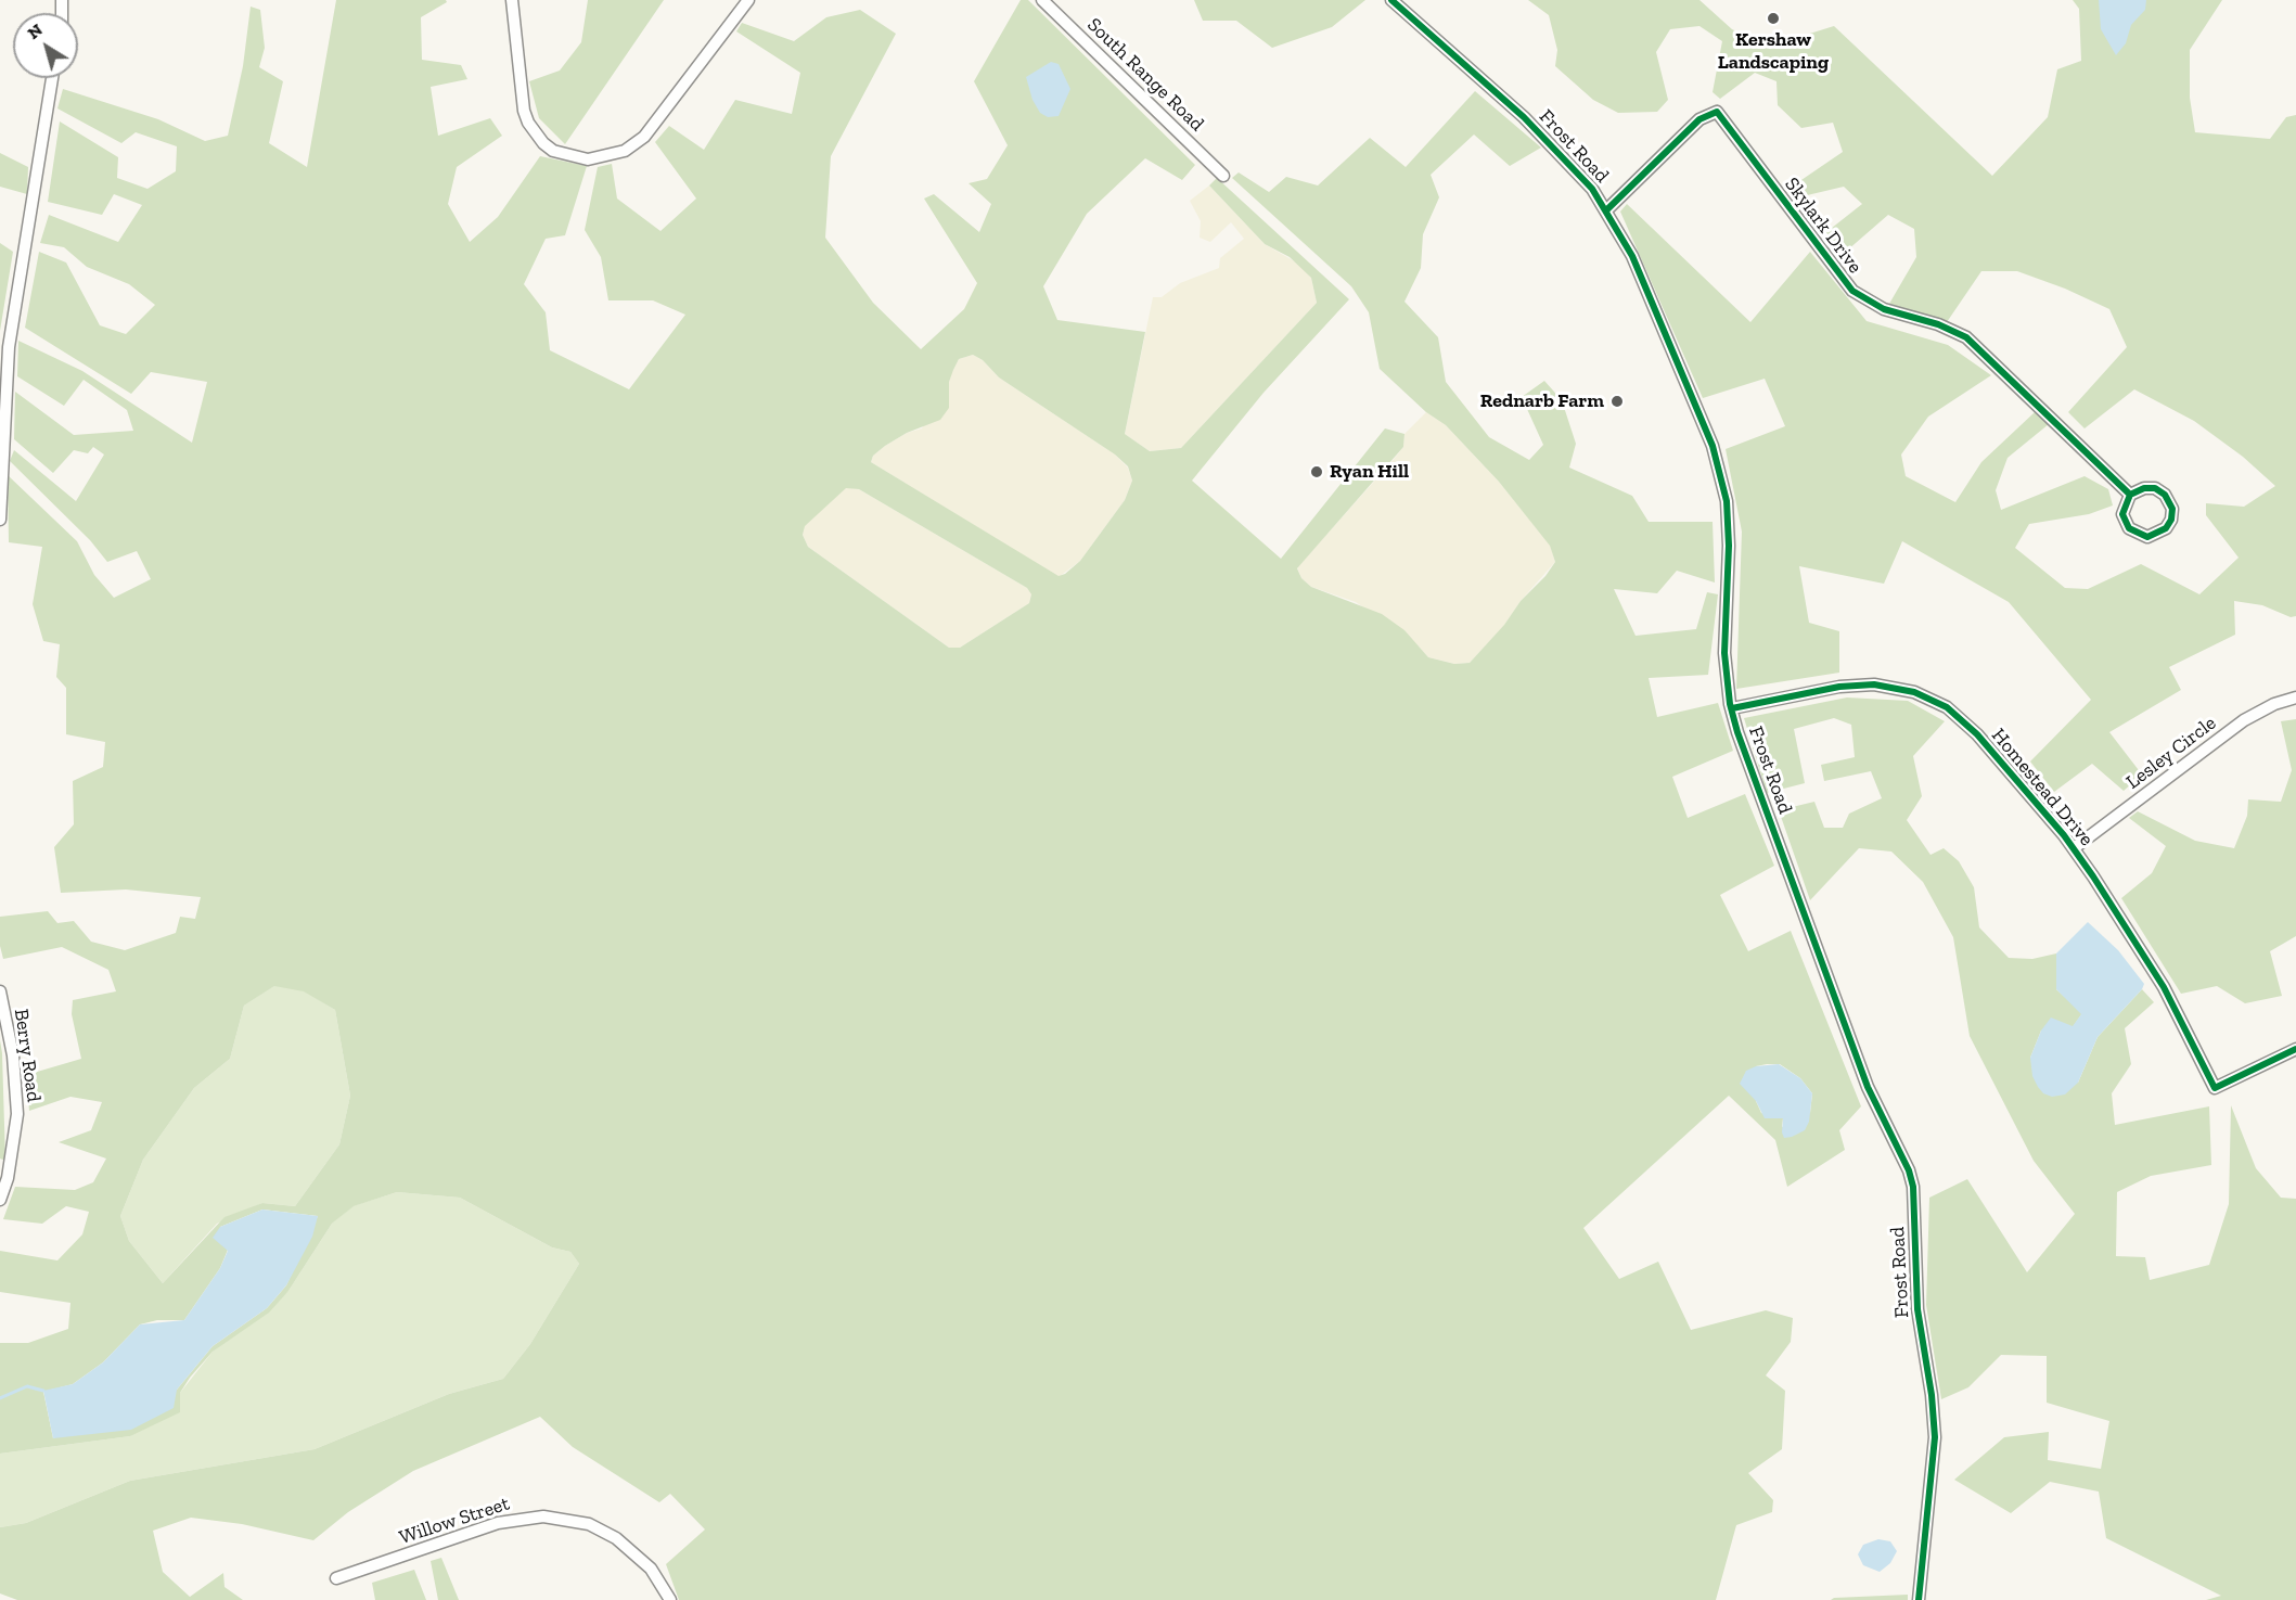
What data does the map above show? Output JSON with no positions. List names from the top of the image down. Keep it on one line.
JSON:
{"streets":{"street":["South Range Road","Frost Road","Skylark Drive","Lesley Circle","Homestead Drive","Berry Road","Willow Street"]},"crossings":[["Frost Road","Skylark Drive"],["Frost Road","Homestead Drive"],["Lesley Circle","Homestead Drive"]],"places":["Kershaw Landscaping","Rednarb Farm","Ryan Hill"],"north":"top left"}
